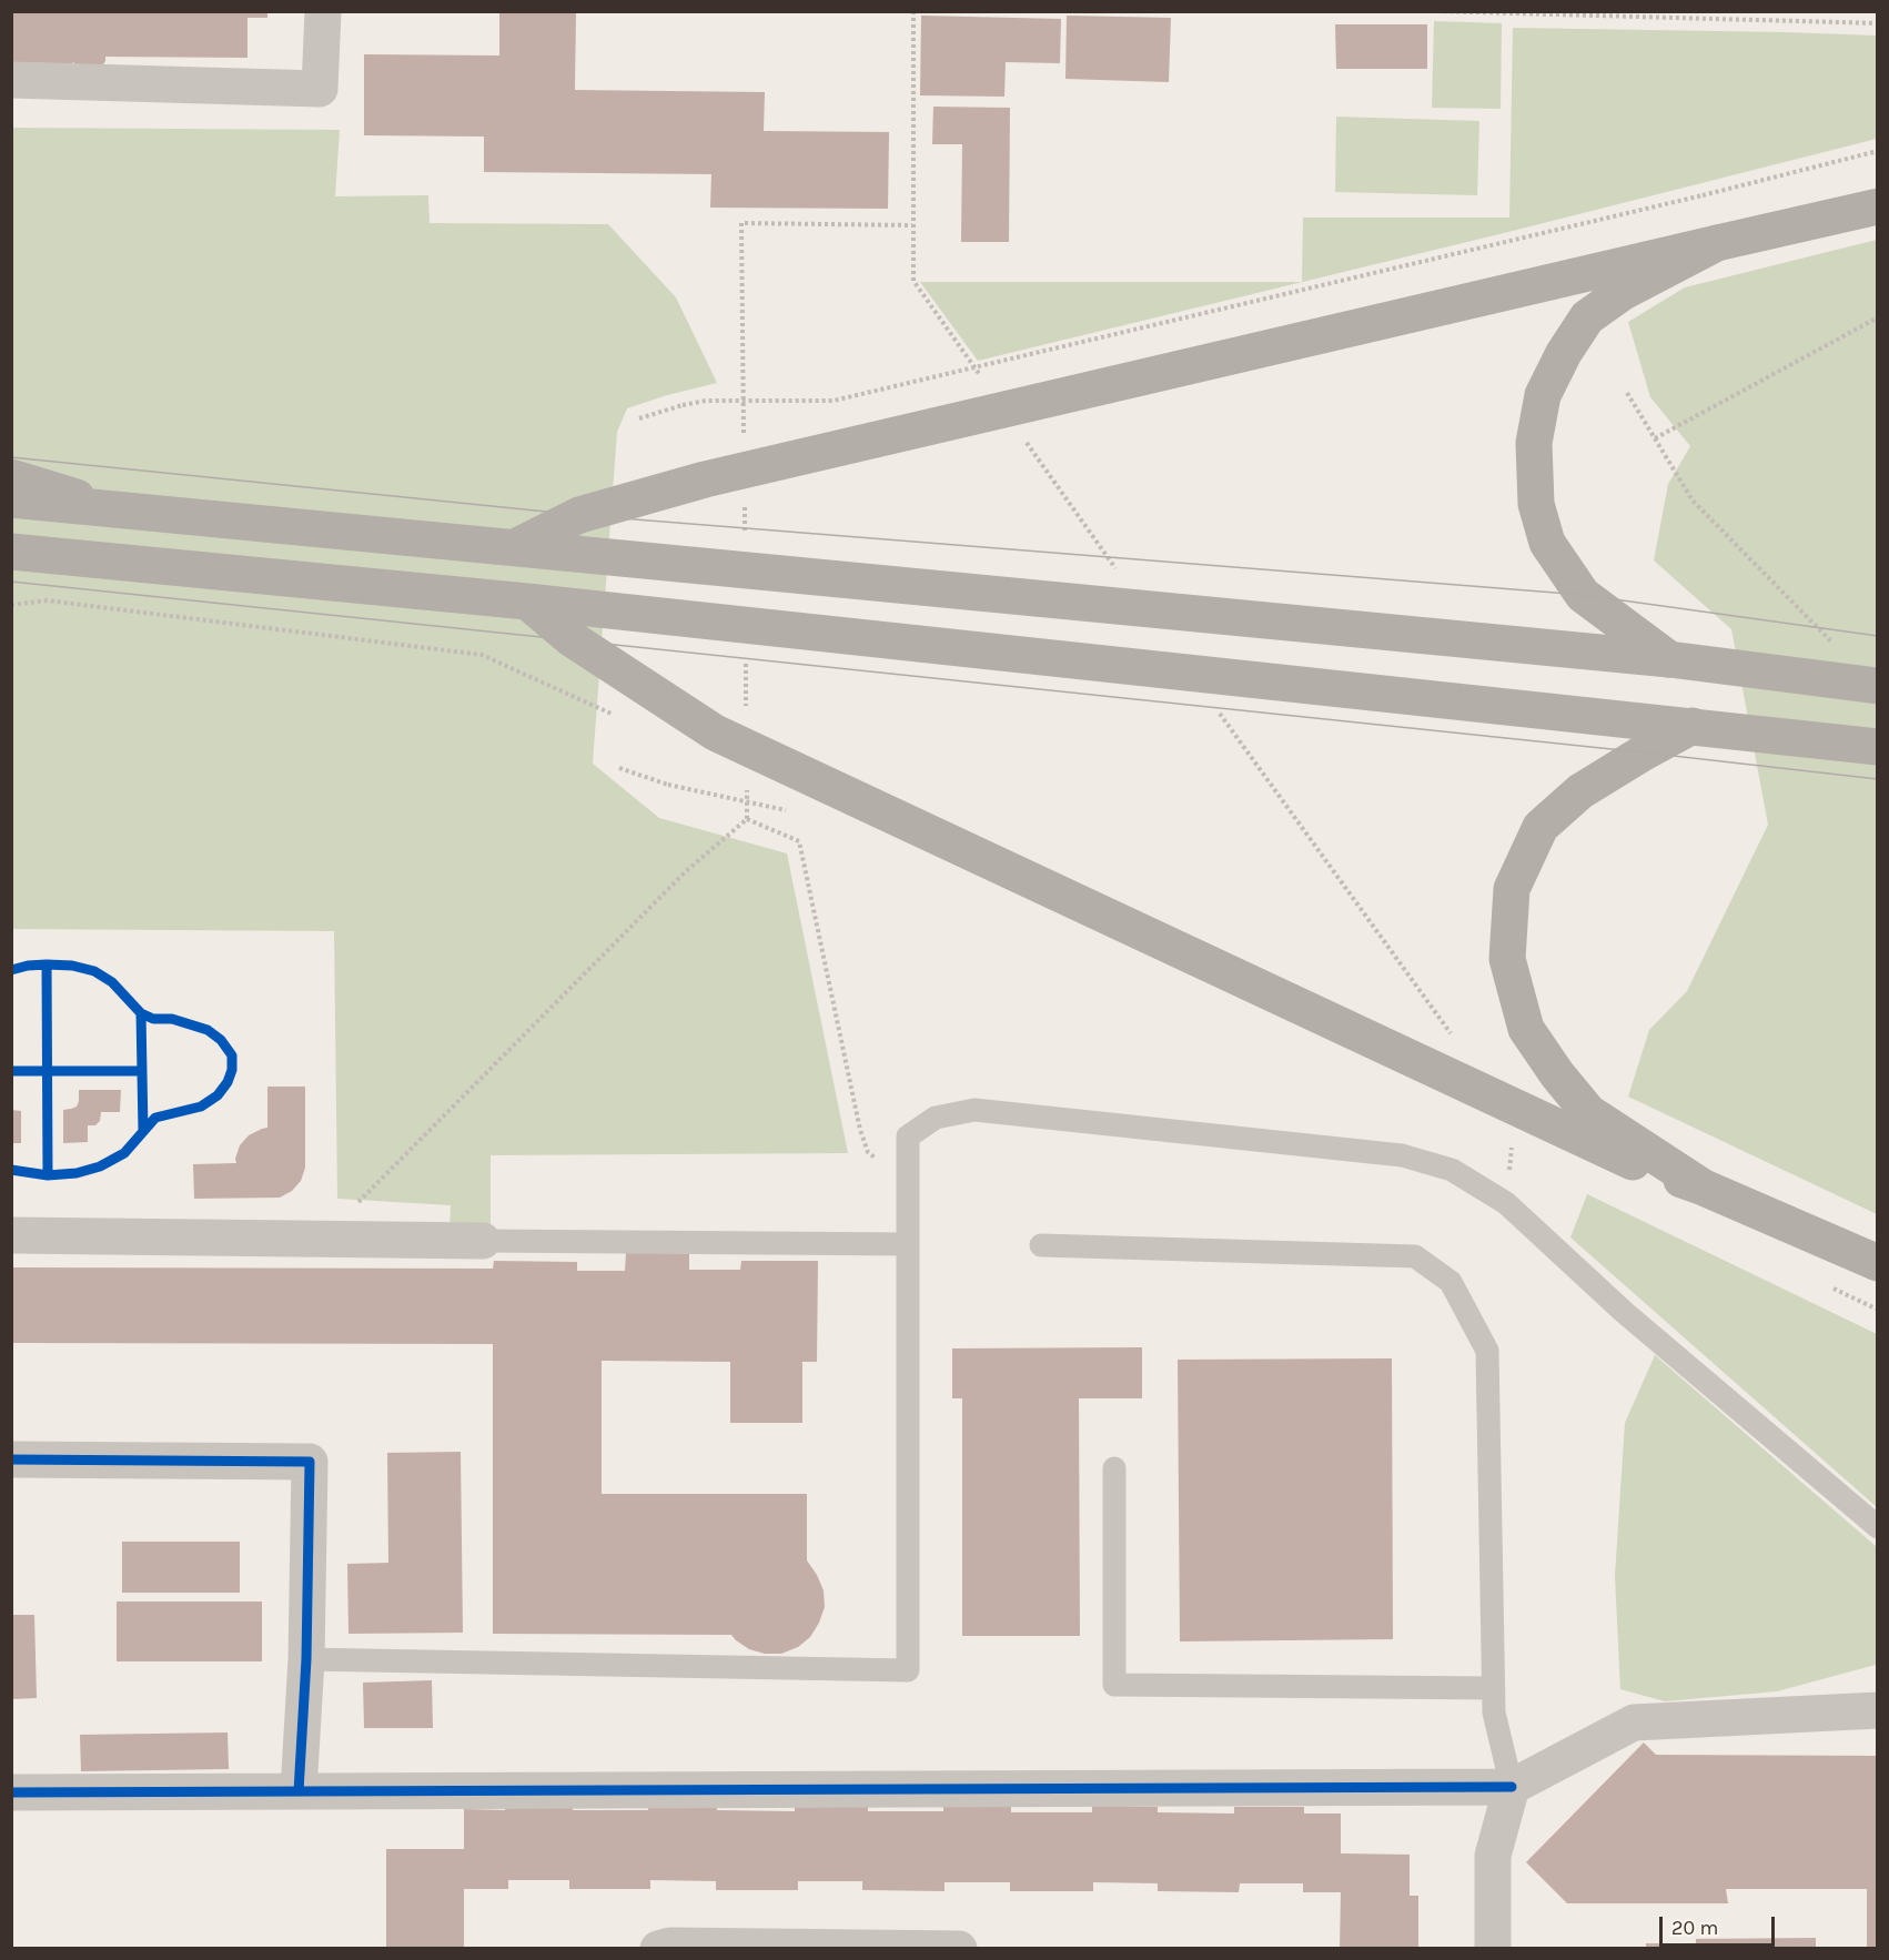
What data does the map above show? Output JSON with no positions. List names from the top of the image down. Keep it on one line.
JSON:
{"scale_bar":"20 m"}
